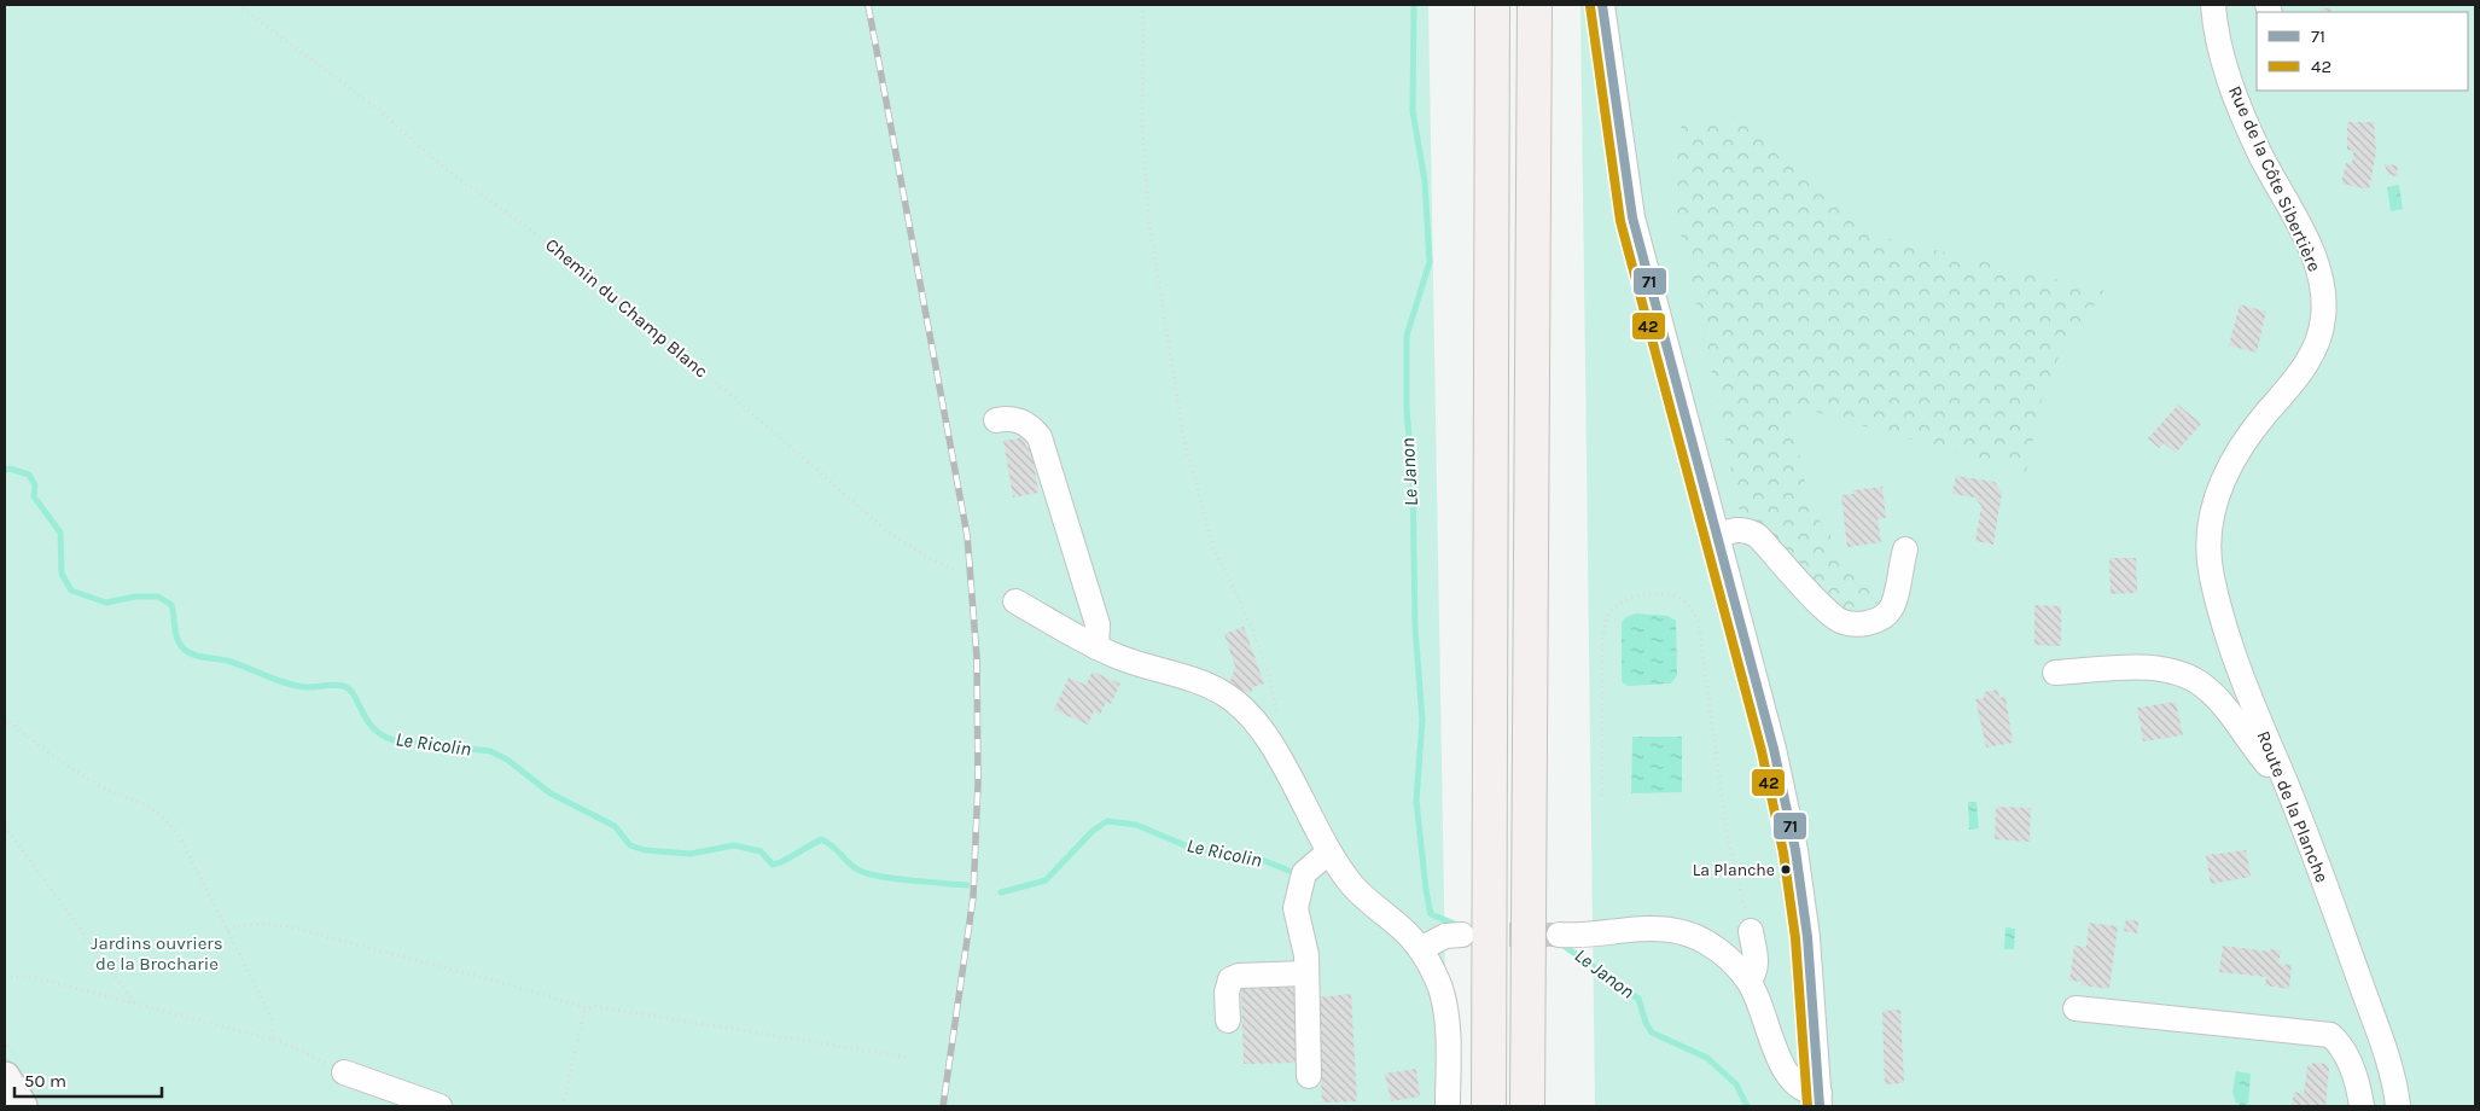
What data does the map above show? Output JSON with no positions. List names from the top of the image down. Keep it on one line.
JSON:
{"streets":{"street":["Rue de la Côte Sibertière","Route de la Planche"],"path":["Chemin du Champ Blanc"]},"crossings":[["Rue de la Côte Sibertière","Route de la Planche"]],"water":["Le Janon","Le Ricolin"],"parks":["Jardins ouvriers de la Brocharie"],"places":["La Planche"],"lines":["transit line 71","transit line 42"],"legend":["71","42"],"scale_bar":"50 m"}
